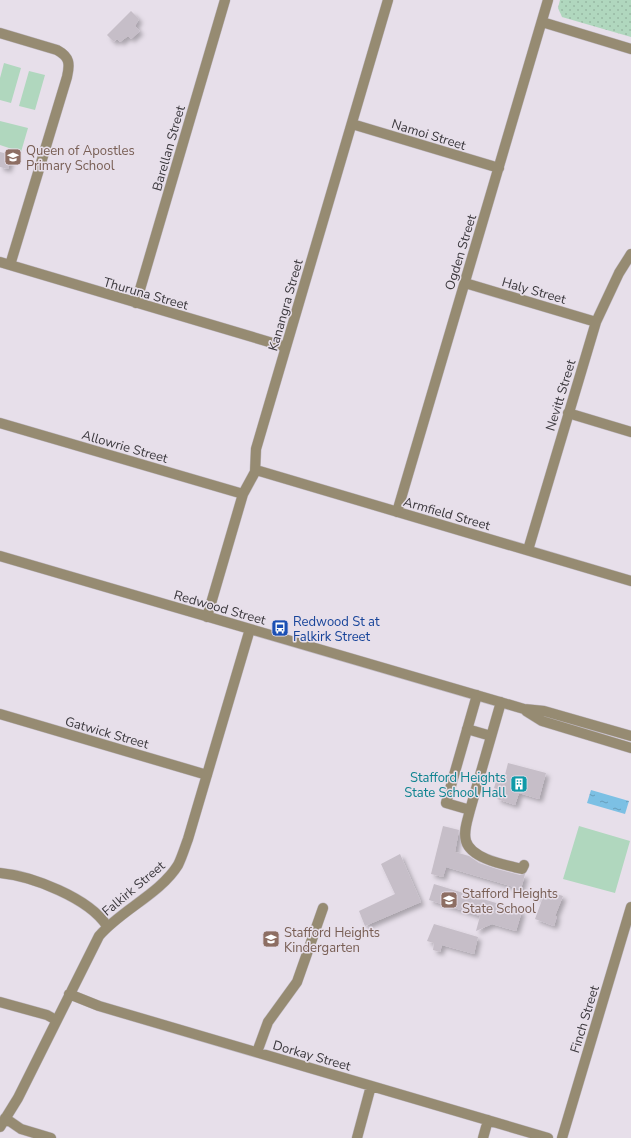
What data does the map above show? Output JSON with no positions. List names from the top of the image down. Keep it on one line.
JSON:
{"streets":{"street":["Namoi Street","Barellan Street","Ogden Street","Haly Street","Thuruna Street","Kanangra Street","Nevitt Street","Allowrie Street","Armfield Street","Redwood Street","Gatwick Street","Falkirk Street","Finch Street","Dorkay Street"]},"crossings":[["Namoi Street","Ogden Street"],["Namoi Street","Kanangra Street"],["Barellan Street","Thuruna Street"],["Ogden Street","Haly Street"],["Ogden Street","Armfield Street"],["Haly Street","Nevitt Street"],["Thuruna Street","Kanangra Street"],["Kanangra Street","Allowrie Street"],["Kanangra Street","Armfield Street"],["Kanangra Street","Redwood Street"],["Nevitt Street","Armfield Street"],["Redwood Street","Falkirk Street"],["Gatwick Street","Falkirk Street"],["Falkirk Street","Dorkay Street"]],"places":{"school or university":["Queen of Apostles Primary School","Stafford Heights State School","Stafford Heights Kindergarten"],"bus stop":["Redwood St at Falkirk Street"],"building":["Stafford Heights State School Hall"]}}
